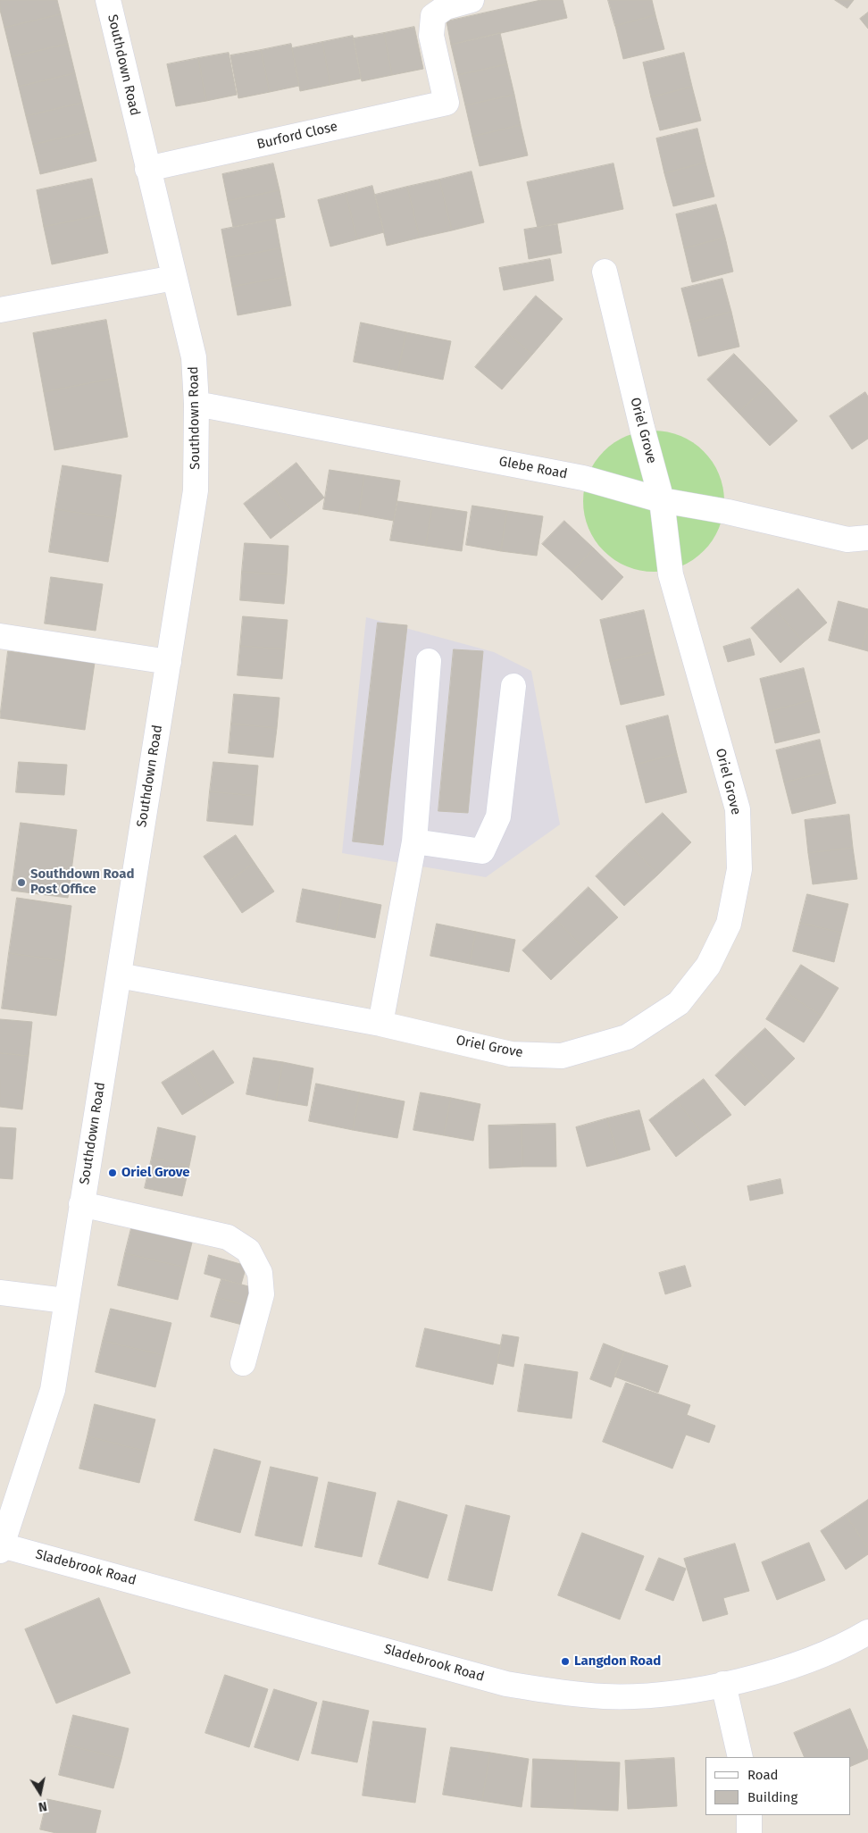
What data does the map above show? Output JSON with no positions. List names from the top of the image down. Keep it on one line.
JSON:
{"streets":{"street":["Southdown Road","Burford Close","Oriel Grove","Glebe Road","Sladebrook Road"]},"crossings":[["Southdown Road","Burford Close"],["Southdown Road","Oriel Grove"],["Southdown Road","Glebe Road"],["Southdown Road","Sladebrook Road"],["Oriel Grove","Glebe Road"]],"places":["Southdown Road Post Office","Oriel Grove","Langdon Road"],"legend":["Road","Building"],"north":"bottom"}
